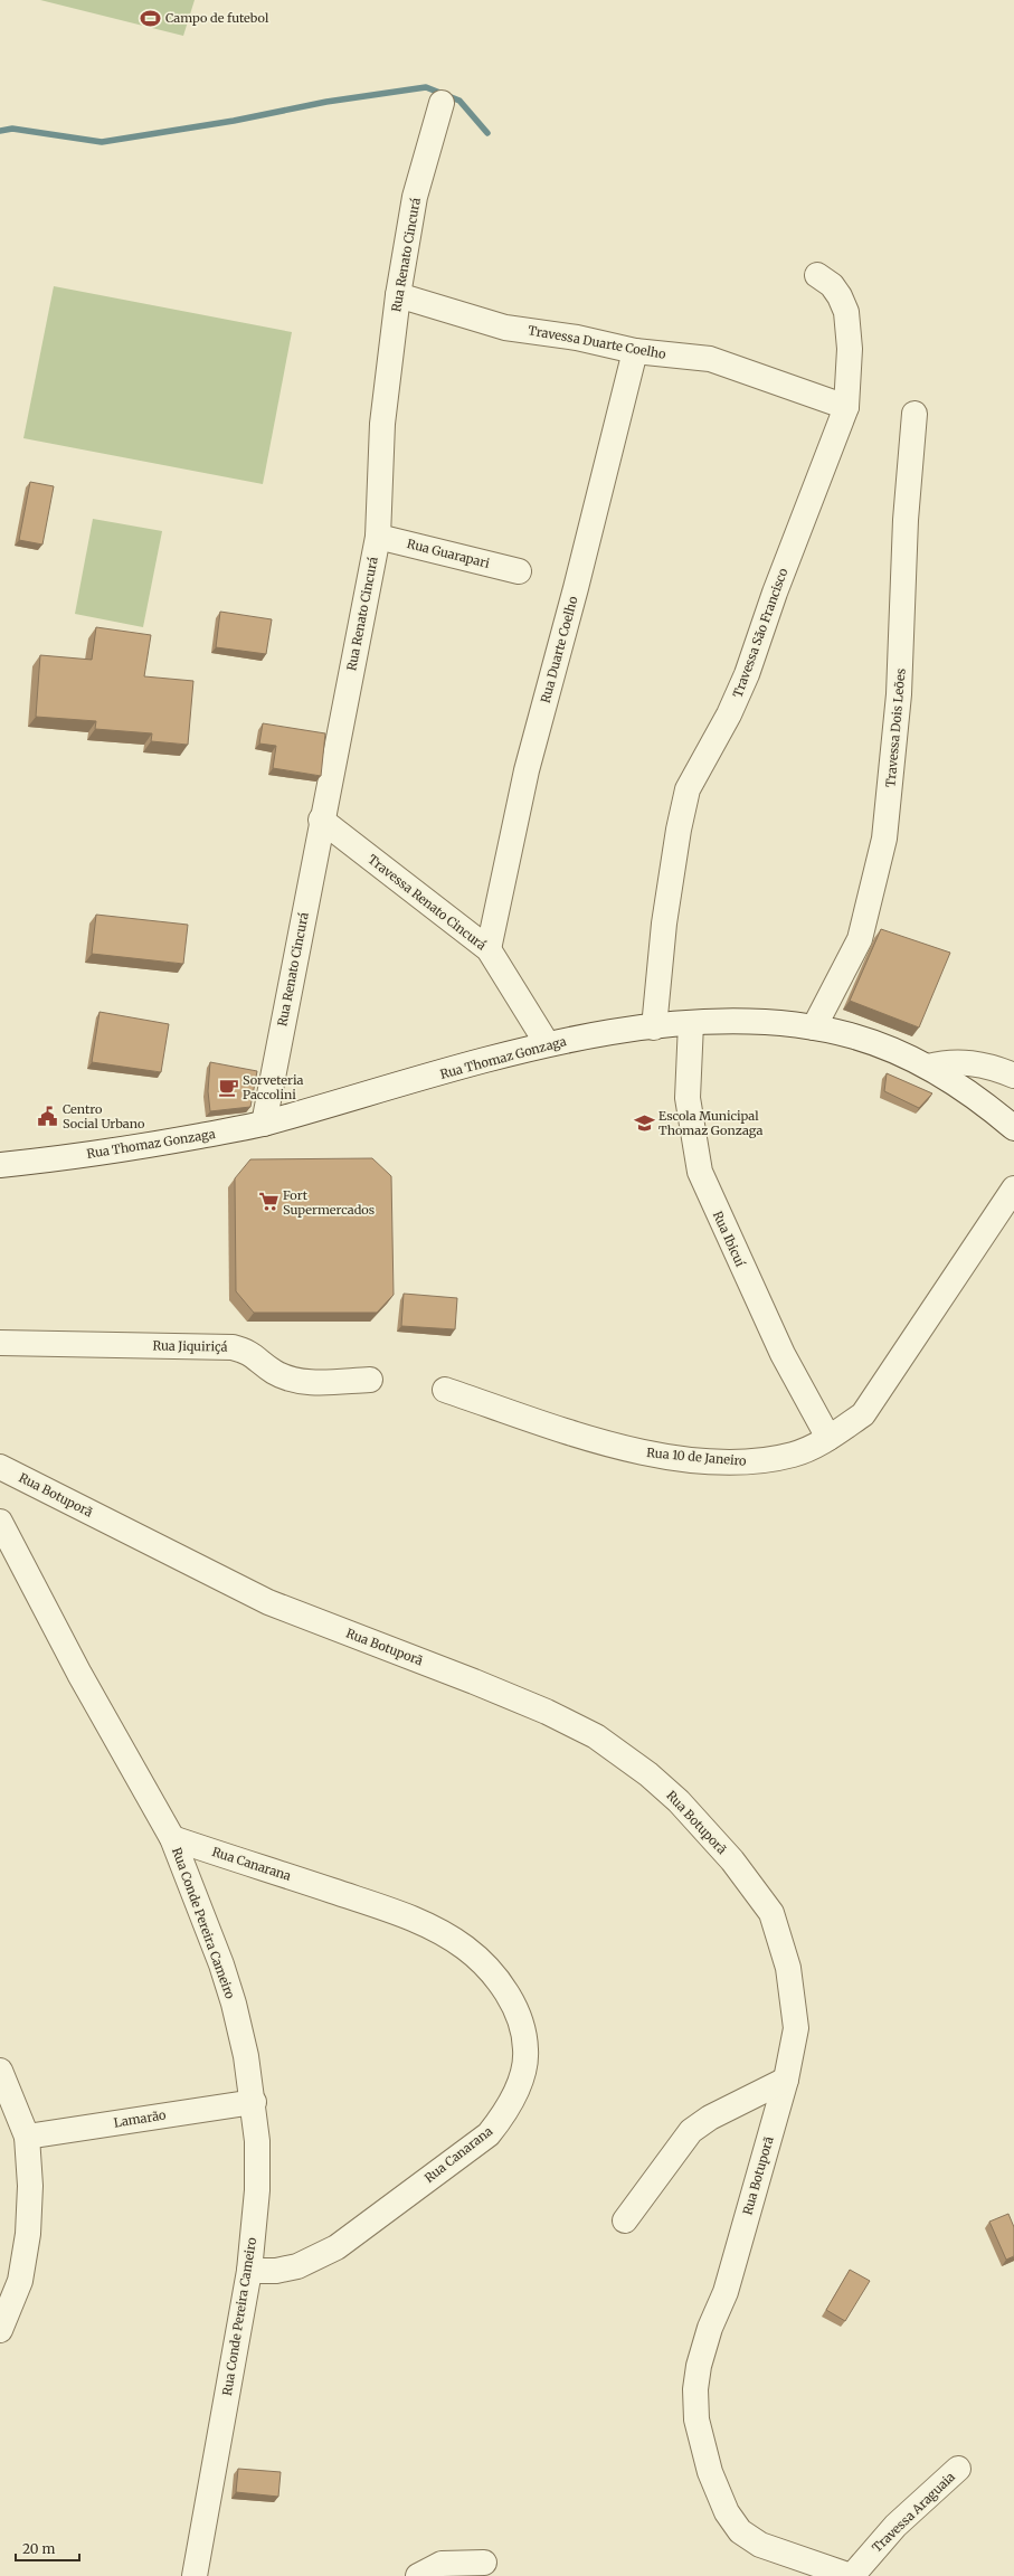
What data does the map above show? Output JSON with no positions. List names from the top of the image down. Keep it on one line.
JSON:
{"streets":{"street":["Rua Renato Cincurá","Travessa Duarte Coelho","Rua Guarapari","Travessa São Francisco","Rua Duarte Coelho","Travessa Dois Leões","Travessa Renato Cincurá","Rua Thomaz Gonzaga","Rua Ibicuí","Rua Jiquiriçá","Rua 10 de Janeiro","Rua Botuporã","Rua Canarana","Rua Conde Pereira Cameiro","Lamarão","Travessa Araguaia"]},"crossings":[["Rua Renato Cincurá","Travessa Duarte Coelho"],["Rua Renato Cincurá","Rua Guarapari"],["Rua Renato Cincurá","Travessa Renato Cincurá"],["Rua Renato Cincurá","Rua Thomaz Gonzaga"],["Travessa Duarte Coelho","Travessa São Francisco"],["Travessa Duarte Coelho","Rua Duarte Coelho"],["Travessa São Francisco","Rua Thomaz Gonzaga"],["Rua Duarte Coelho","Travessa Renato Cincurá"],["Travessa Dois Leões","Rua Thomaz Gonzaga"],["Travessa Renato Cincurá","Rua Thomaz Gonzaga"],["Rua Thomaz Gonzaga","Rua Ibicuí"],["Rua Ibicuí","Rua 10 de Janeiro"],["Rua Botuporã","Travessa Araguaia"],["Rua Canarana","Rua Conde Pereira Cameiro"],["Rua Conde Pereira Cameiro","Lamarão"]],"places":{"sports":["Campo de futebol"],"cafe":["Sorveteria Paccolini"],"public building":["Centro Social Urbano"],"school or university":["Escola Municipal Thomaz Gonzaga"],"supermarket":["Fort Supermercados"]},"scale_bar":"20 m"}
